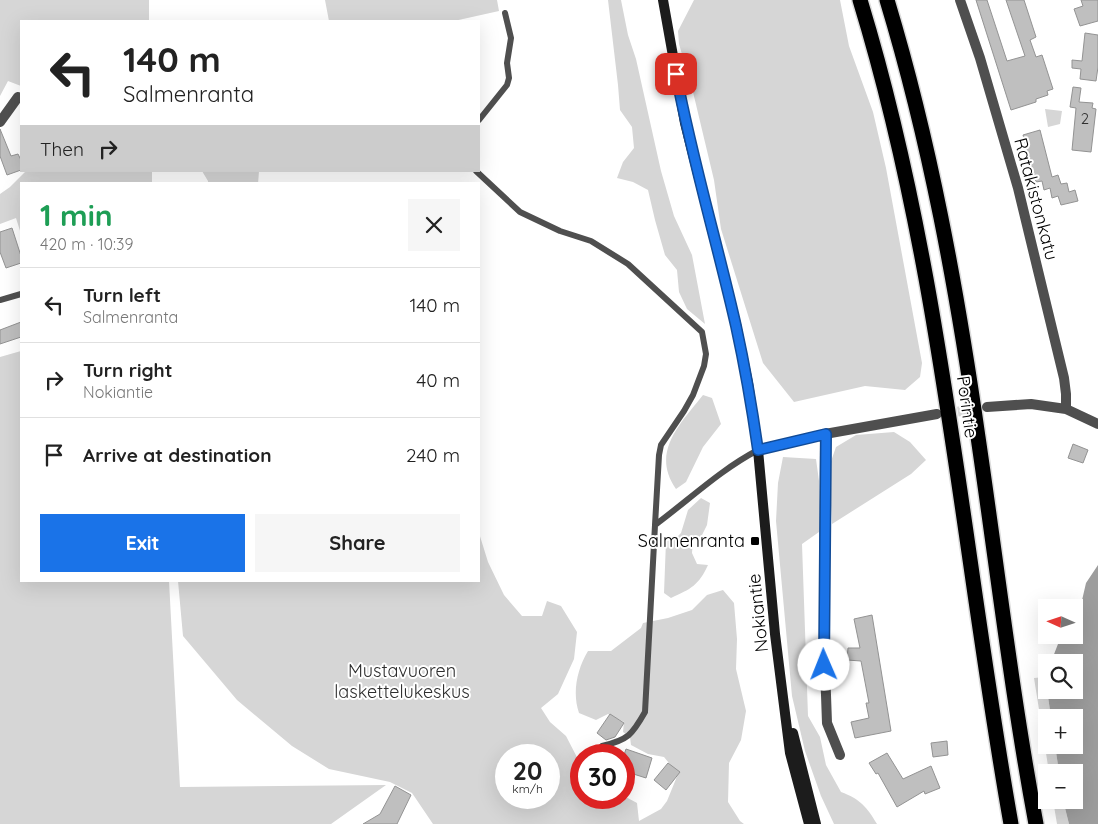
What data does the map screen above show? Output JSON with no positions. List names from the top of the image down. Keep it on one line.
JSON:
{"streets":{"highway":["Porintie"],"main road":["Nokiantie"],"street":["Ratakistonkatu"]},"parks":["Mustavuoren laskettelukeskus"],"places":{"transit":["Salmenranta"]},"house_numbers":["2"],"north":"left","page":{"turn":["140 m","Salmenranta"],"then":"Then","heading":["1 min","420 m · 10:39"],"list":[{"name":"Turn left","note":"Salmenranta","value":"140 m"},{"name":"Turn right","note":"Nokiantie","value":"40 m"},{"name":"Arrive at destination","value":"240 m"}],"buttons":["Exit","Share"],"map_buttons":["+","−"],"speed":"20 km/h","limit":"30"}}
